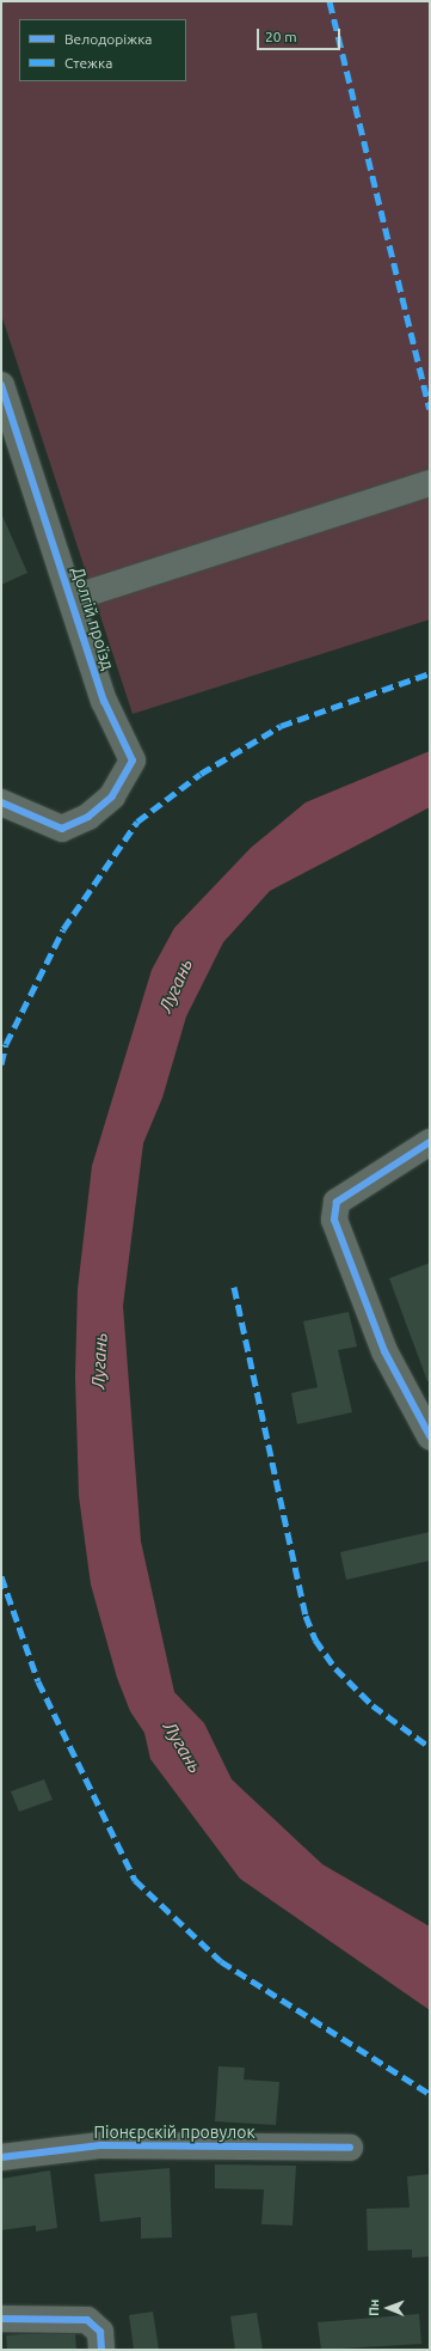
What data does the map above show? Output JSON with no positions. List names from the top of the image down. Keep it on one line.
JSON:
{"streets":{"street":["Долгій проїзд","Піонєрскій провулок"]},"water":["Лугань"],"legend":["Велодоріжка","Стежка"],"scale_bar":"20 m","north":"left"}
